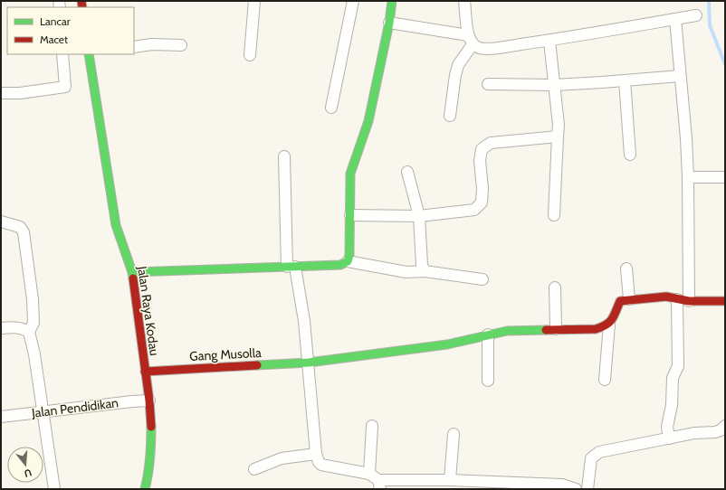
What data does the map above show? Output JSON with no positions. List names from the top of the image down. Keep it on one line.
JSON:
{"streets":{"street":["Jalan Raya Kodau","Gang Musolla","Jalan Pendidikan"]},"crossings":[["Jalan Raya Kodau","Gang Musolla"],["Jalan Raya Kodau","Jalan Pendidikan"]],"legend":["Lancar","Macet"],"north":"bottom"}
